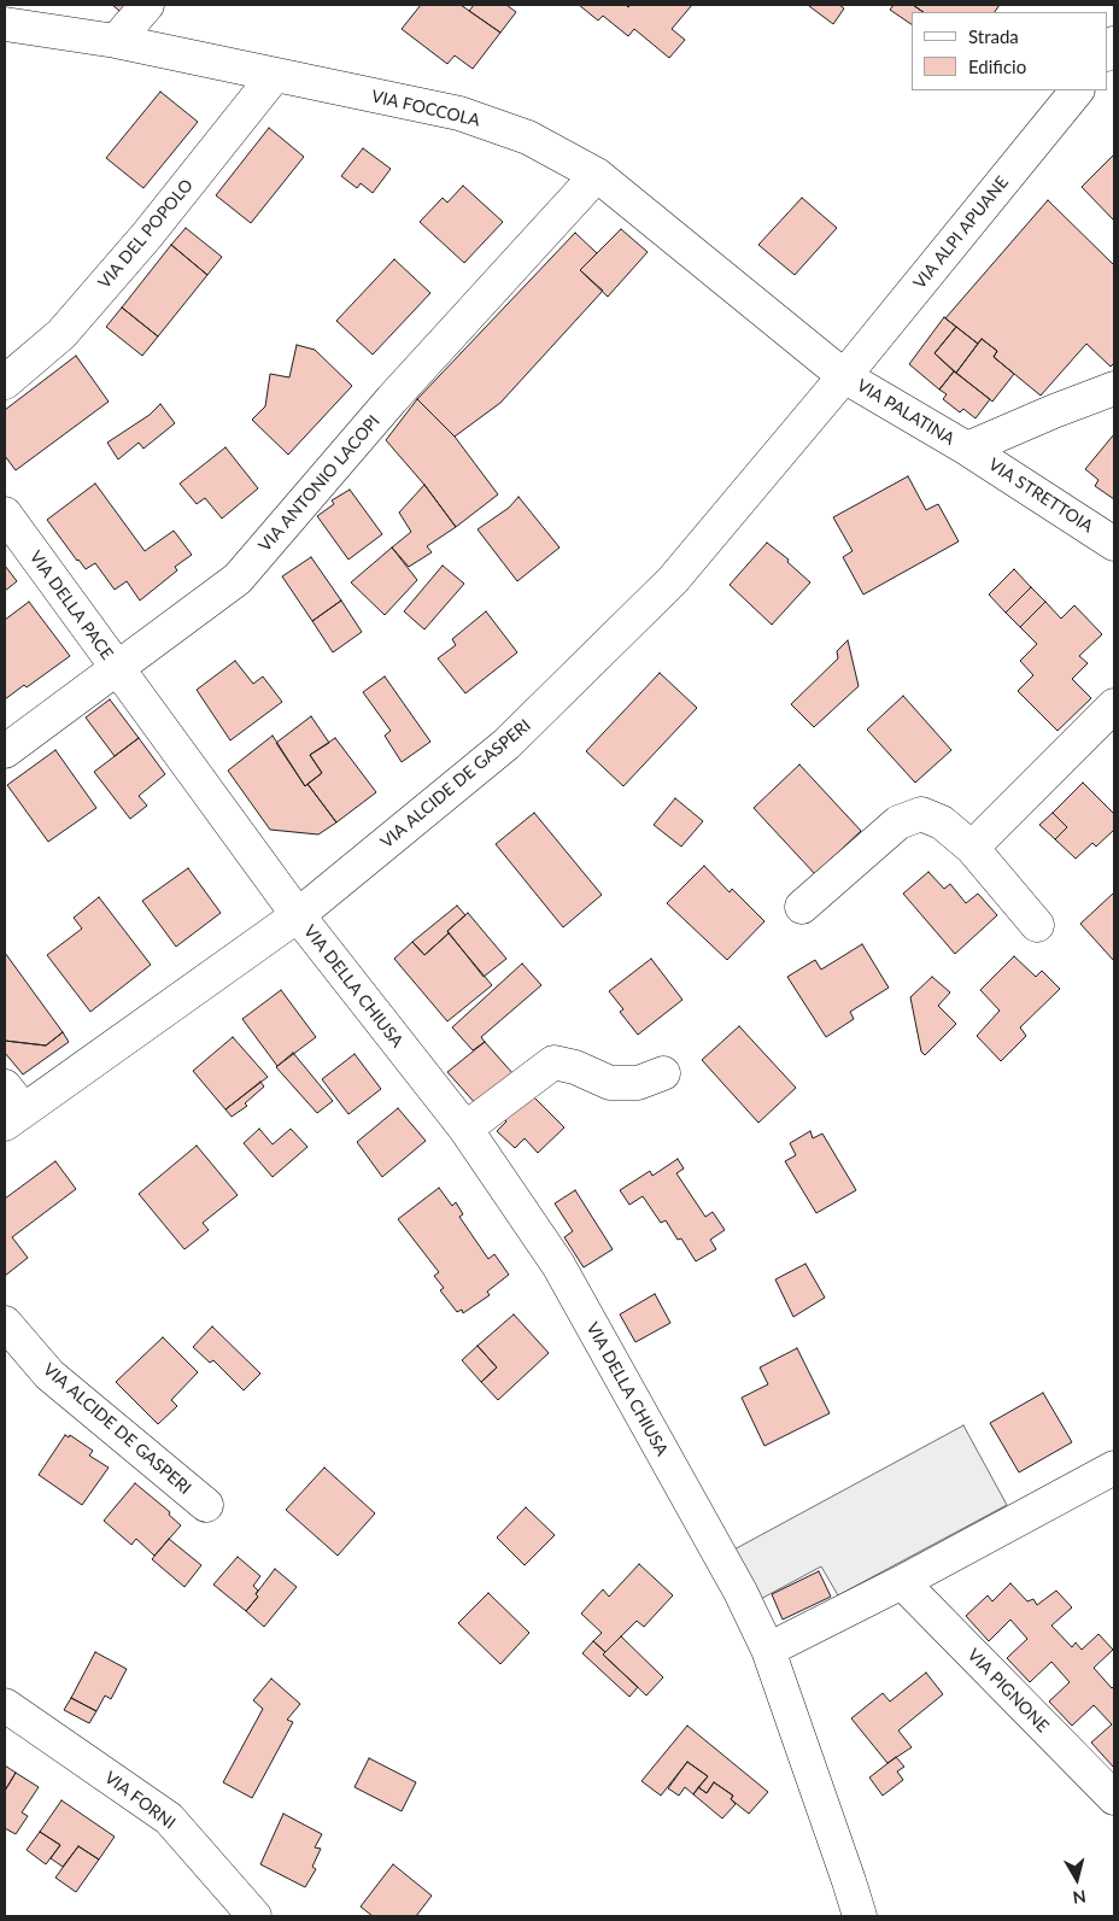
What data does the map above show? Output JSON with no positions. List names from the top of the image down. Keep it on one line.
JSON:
{"streets":{"street":["VIA FOCCOLA","VIA ALPI APUANE","VIA DEL POPOLO","VIA PALATINA","VIA ANTONIO LACOPI","VIA STRETTOIA","VIA DELLA PACE","VIA ALCIDE DE GASPERI","VIA DELLA CHIUSA","VIA PIGNONE","VIA FORNI"]},"crossings":[["VIA FOCCOLA","VIA ALPI APUANE"],["VIA FOCCOLA","VIA DEL POPOLO"],["VIA FOCCOLA","VIA PALATINA"],["VIA FOCCOLA","VIA ANTONIO LACOPI"],["VIA FOCCOLA","VIA ALCIDE DE GASPERI"],["VIA ALPI APUANE","VIA PALATINA"],["VIA ALPI APUANE","VIA ALCIDE DE GASPERI"],["VIA PALATINA","VIA STRETTOIA"],["VIA PALATINA","VIA ALCIDE DE GASPERI"],["VIA ANTONIO LACOPI","VIA DELLA PACE"],["VIA DELLA PACE","VIA ALCIDE DE GASPERI"],["VIA DELLA PACE","VIA DELLA CHIUSA"],["VIA ALCIDE DE GASPERI","VIA DELLA CHIUSA"]],"legend":["Strada","Edificio"],"north":"bottom"}
